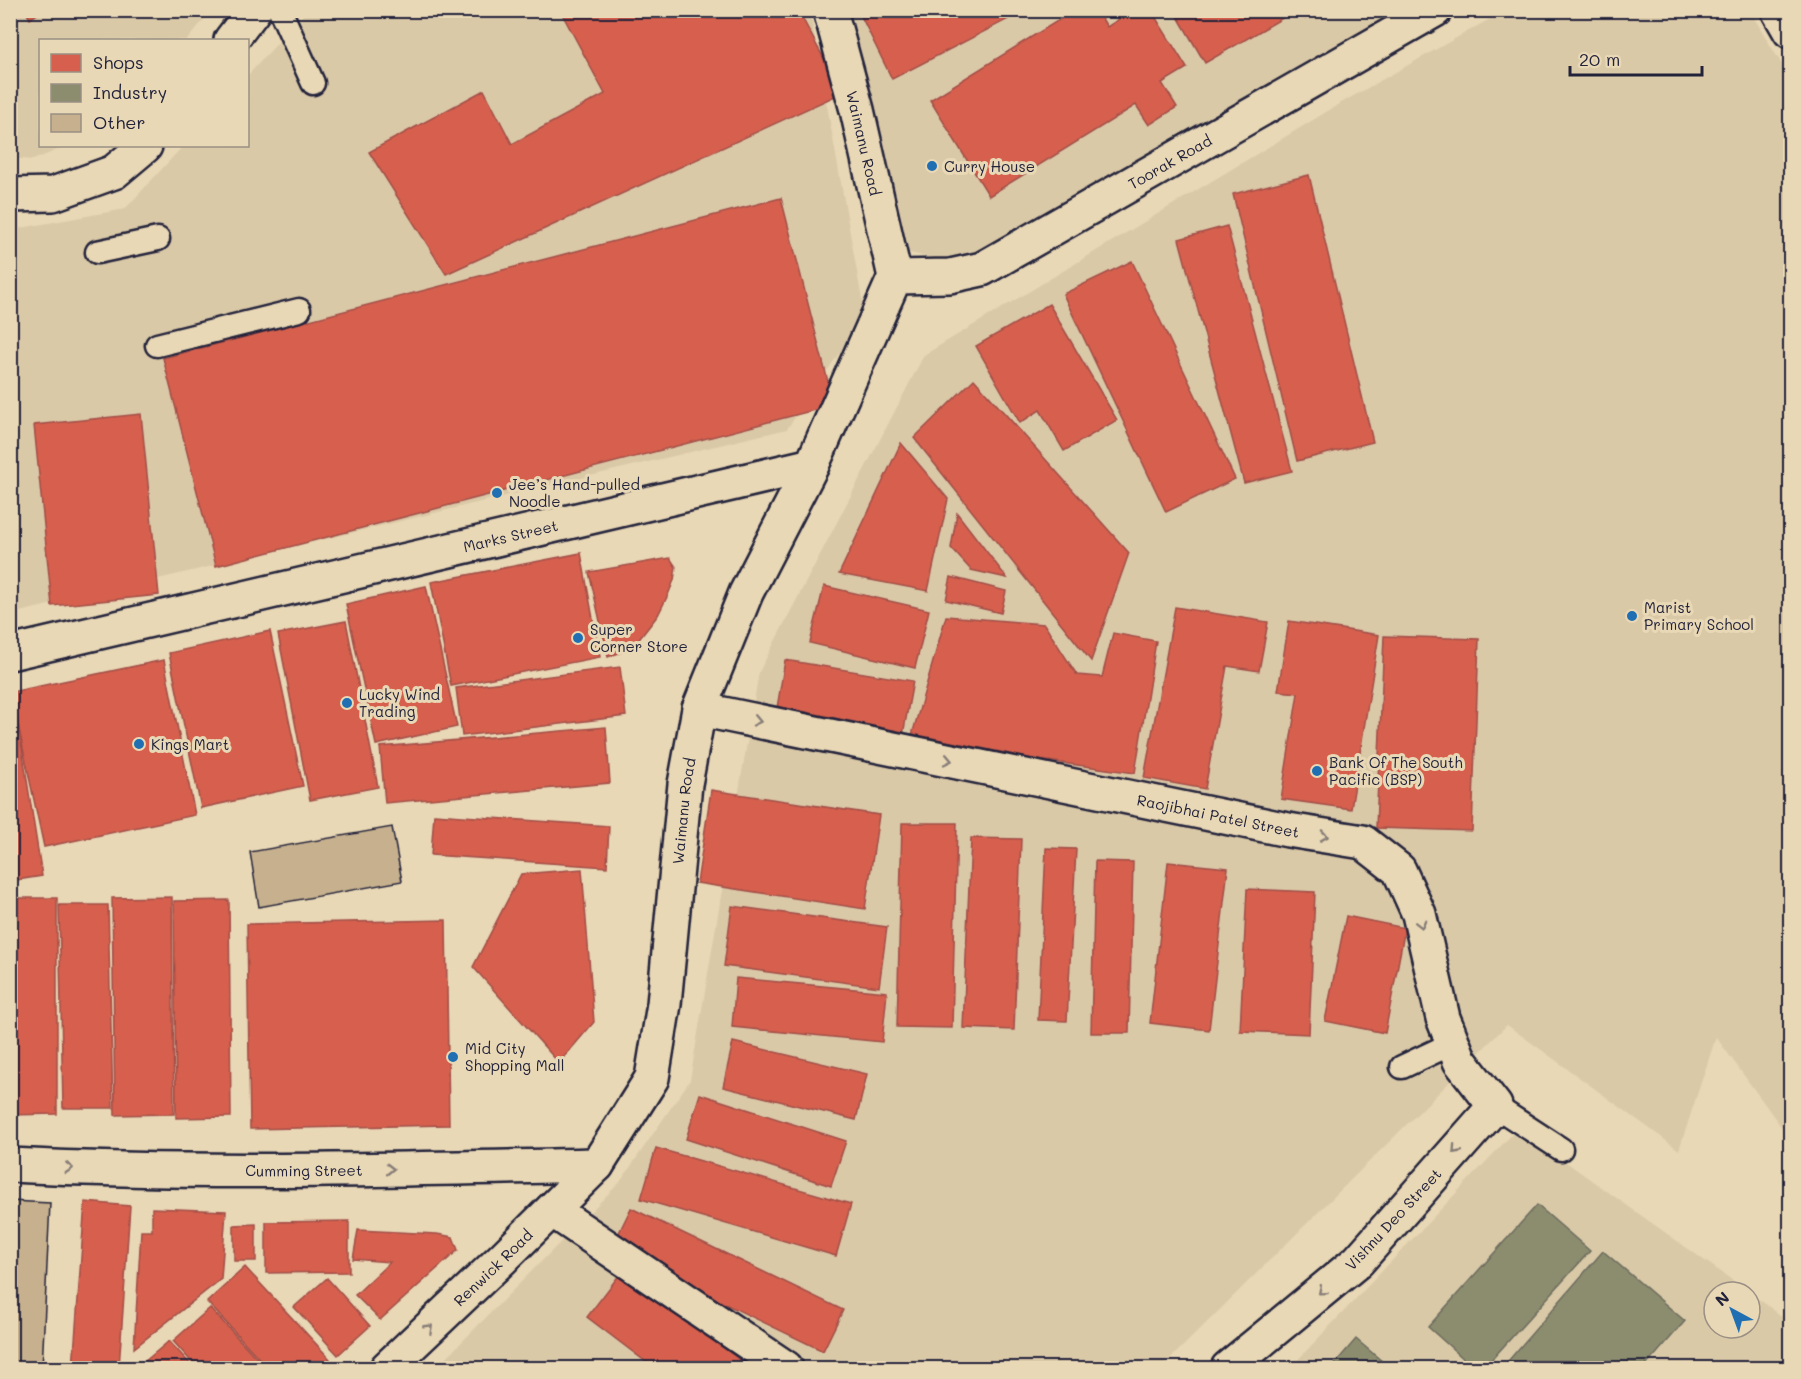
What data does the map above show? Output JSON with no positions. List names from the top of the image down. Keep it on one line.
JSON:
{"streets":{"main road":["Waimanu Road","Toorak Road","Marks Street","Raojibhai Patel Street","Cumming Street","Vishnu Deo Street","Renwick Road"]},"crossings":[["Waimanu Road","Toorak Road"],["Waimanu Road","Marks Street"],["Waimanu Road","Raojibhai Patel Street"],["Waimanu Road","Cumming Street"],["Waimanu Road","Renwick Road"],["Raojibhai Patel Street","Vishnu Deo Street"],["Cumming Street","Renwick Road"]],"one_way":["Raojibhai Patel Street","Cumming Street","Vishnu Deo Street","Renwick Road"],"places":["Curry House","Jee’s Hand-pulled Noodle","Marist Primary School","Super Corner Store","Lucky Wind Trading","Kings Mart","Bank Of The South Pacific (BSP)","Mid City Shopping Mall"],"legend":["Shops","Industry","Other"],"scale_bar":"20 m","north":"top left"}
